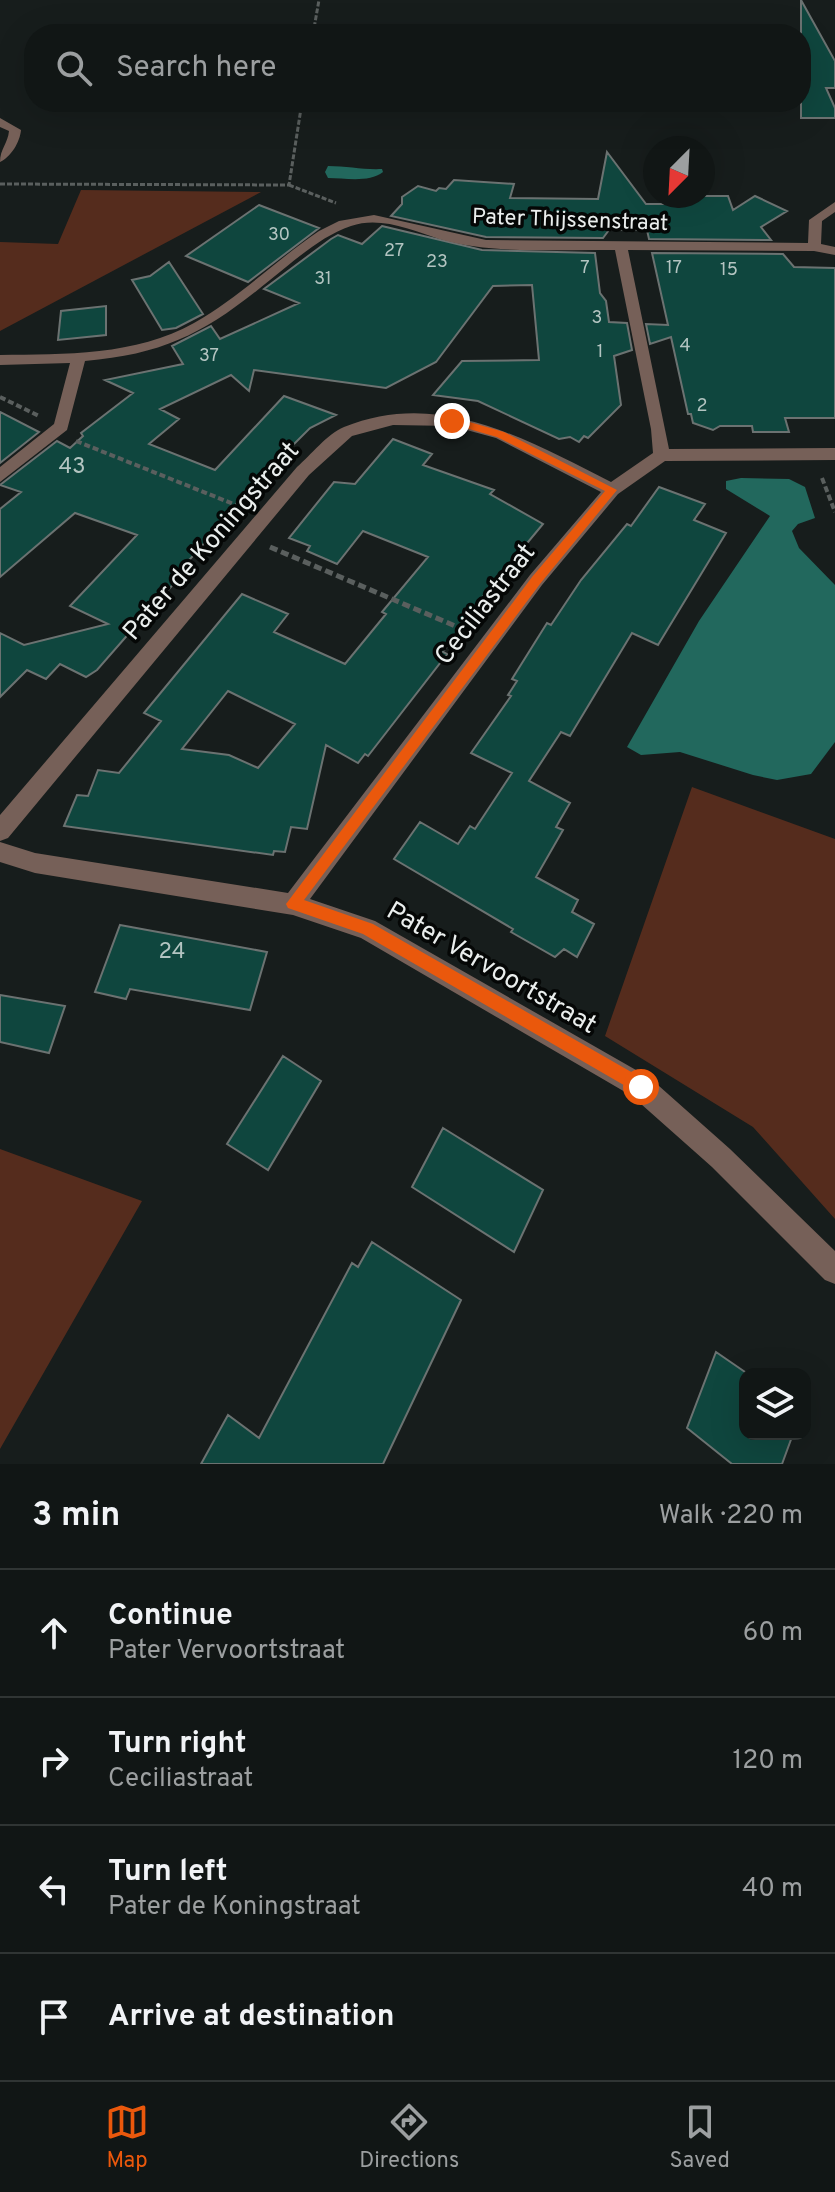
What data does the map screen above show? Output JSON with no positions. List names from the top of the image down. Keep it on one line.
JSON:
{"streets":{"street":["Pater Thijssenstraat","Pater de Koningstraat","Ceciliastraat","Pater Vervoortstraat"]},"crossings":[["Pater de Koningstraat","Ceciliastraat"],["Ceciliastraat","Pater Vervoortstraat"]],"house_numbers":["30","27","23","7","17","15","31","3","4","1","37","2","43","24"],"north":"bottom left","page":{"search":"Search here","heading":["3 min","Walk · 220 m"],"list":[["Continue","Pater Vervoortstraat","60 m"],["Turn right","Ceciliastraat","120 m"],["Turn left","Pater de Koningstraat","40 m"],"Arrive at destination"],"nav":["Map","Directions","Saved"]}}
